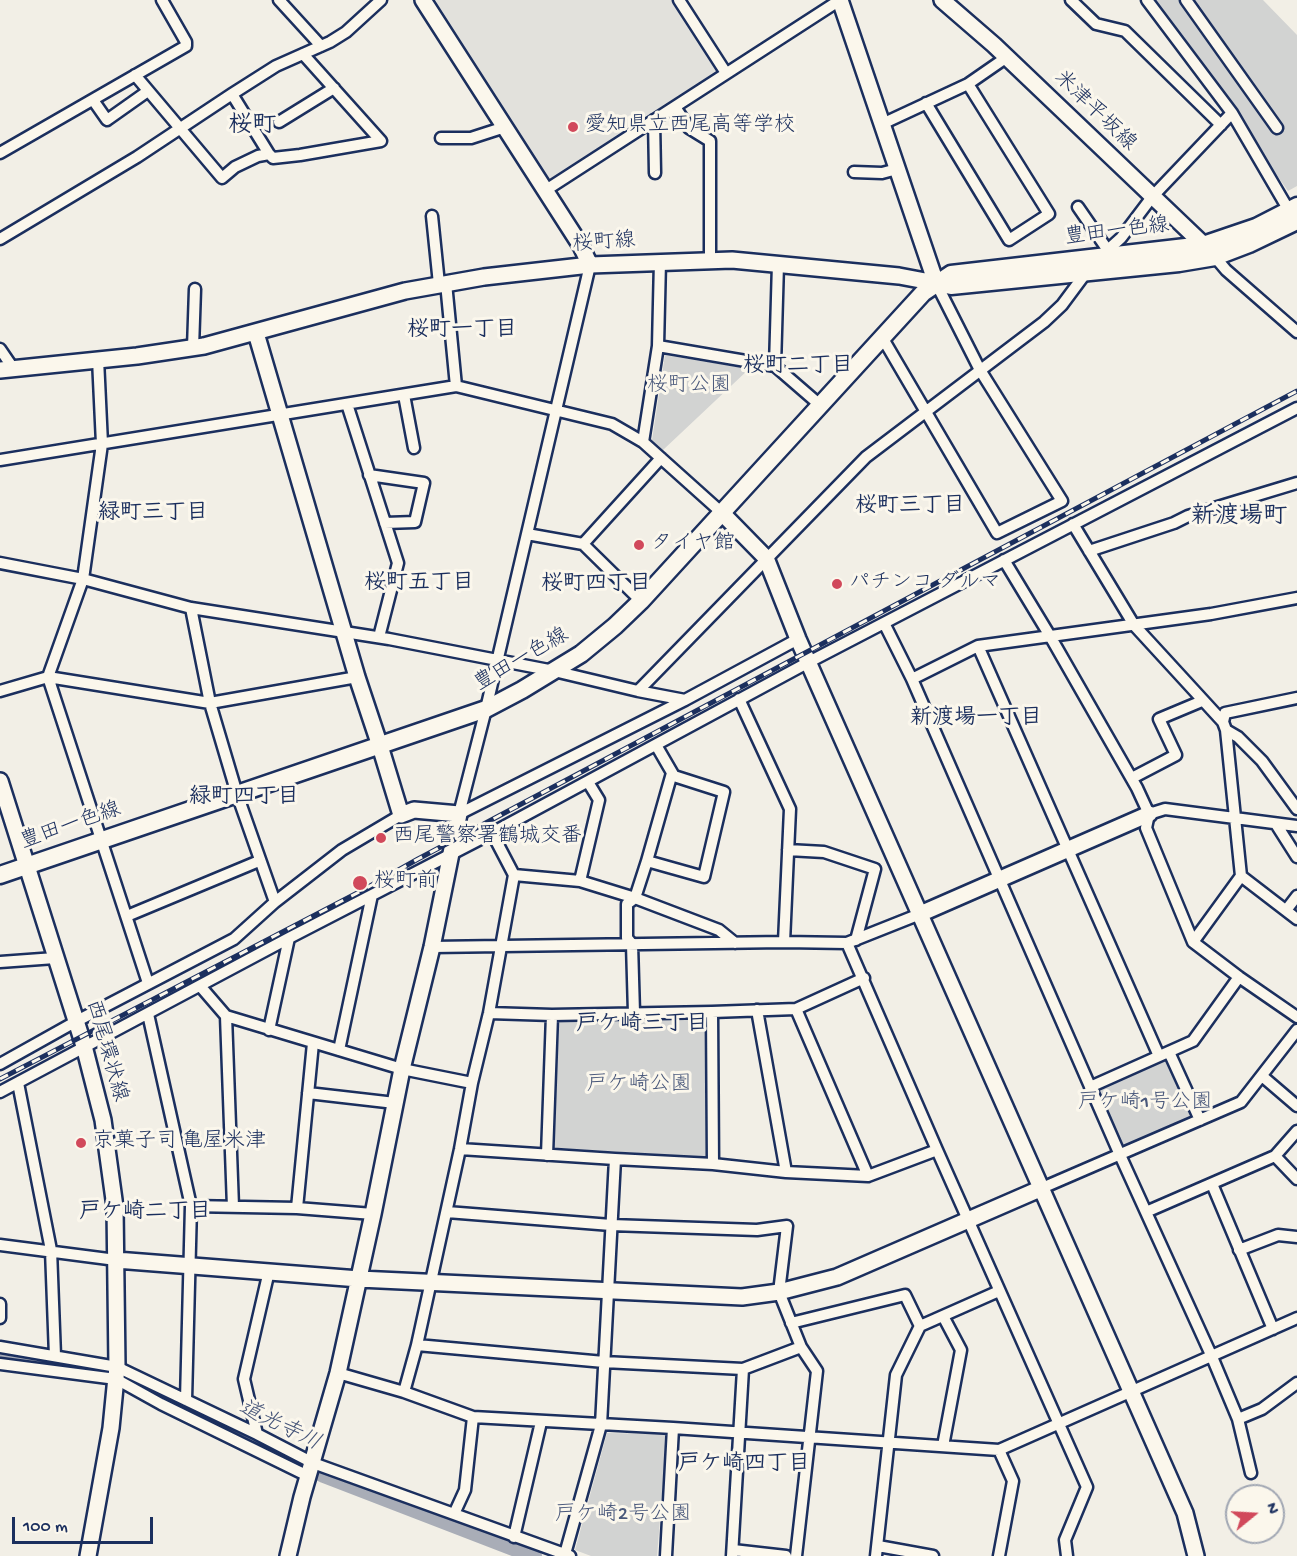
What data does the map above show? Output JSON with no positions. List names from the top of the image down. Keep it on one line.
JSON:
{"streets":{"main road":["豊田一色線"],"street":["米津平坂線","桜町線","西尾環状線"]},"crossings":[["米津平坂線","豊田一色線"],["豊田一色線","桜町線"],["豊田一色線","西尾環状線"]],"districts":["桜町","桜町一丁目","桜町二丁目","桜町三丁目","緑町三丁目","新渡場町","桜町五丁目","桜町四丁目","新渡場一丁目","緑町四丁目","戸ケ崎三丁目","戸ケ崎二丁目","戸ケ崎四丁目"],"water":["道光寺川"],"parks":["桜町公園","戸ケ崎公園","戸ケ崎1号公園","戸ケ崎2号公園"],"places":["愛知県立西尾高等学校","タイヤ館","パチンコ ダルマ","西尾警察署鶴城交番","桜町前","京菓子司 亀屋米津"],"scale_bar":"100 m","north":"right"}
